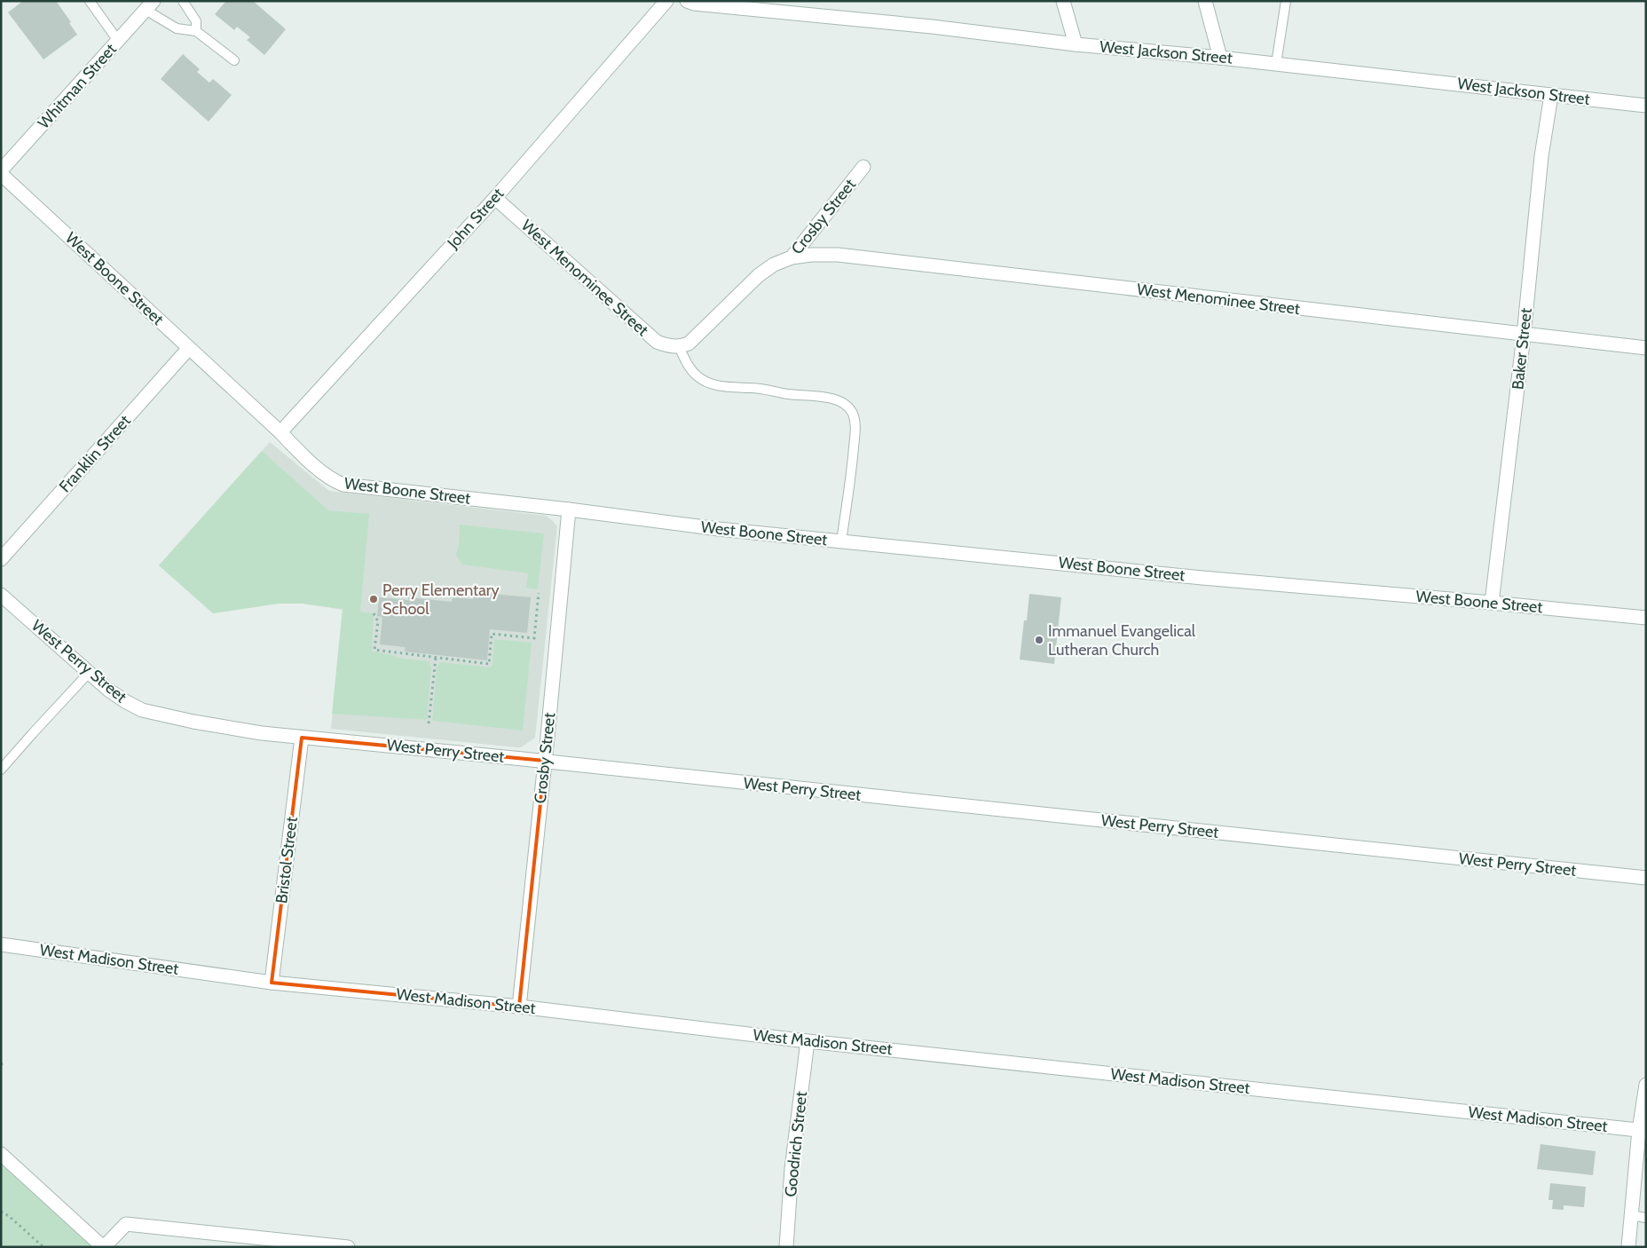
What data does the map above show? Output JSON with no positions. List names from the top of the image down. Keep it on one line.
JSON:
{"streets":{"street":["West Jackson Street","Whitman Street","Crosby Street","John Street","West Menominee Street","West Boone Street","Baker Street","Franklin Street","West Perry Street","Bristol Street","West Madison Street","Goodrich Street"]},"crossings":[["West Jackson Street","Baker Street"],["Crosby Street","West Menominee Street"],["Crosby Street","West Boone Street"],["Crosby Street","West Perry Street"],["Crosby Street","West Madison Street"],["John Street","West Menominee Street"],["John Street","West Boone Street"],["West Menominee Street","Baker Street"],["West Boone Street","Baker Street"],["West Boone Street","Franklin Street"],["West Perry Street","Bristol Street"],["Bristol Street","West Madison Street"],["West Madison Street","Goodrich Street"]],"places":["Perry Elementary School","Immanuel Evangelical Lutheran Church"]}
